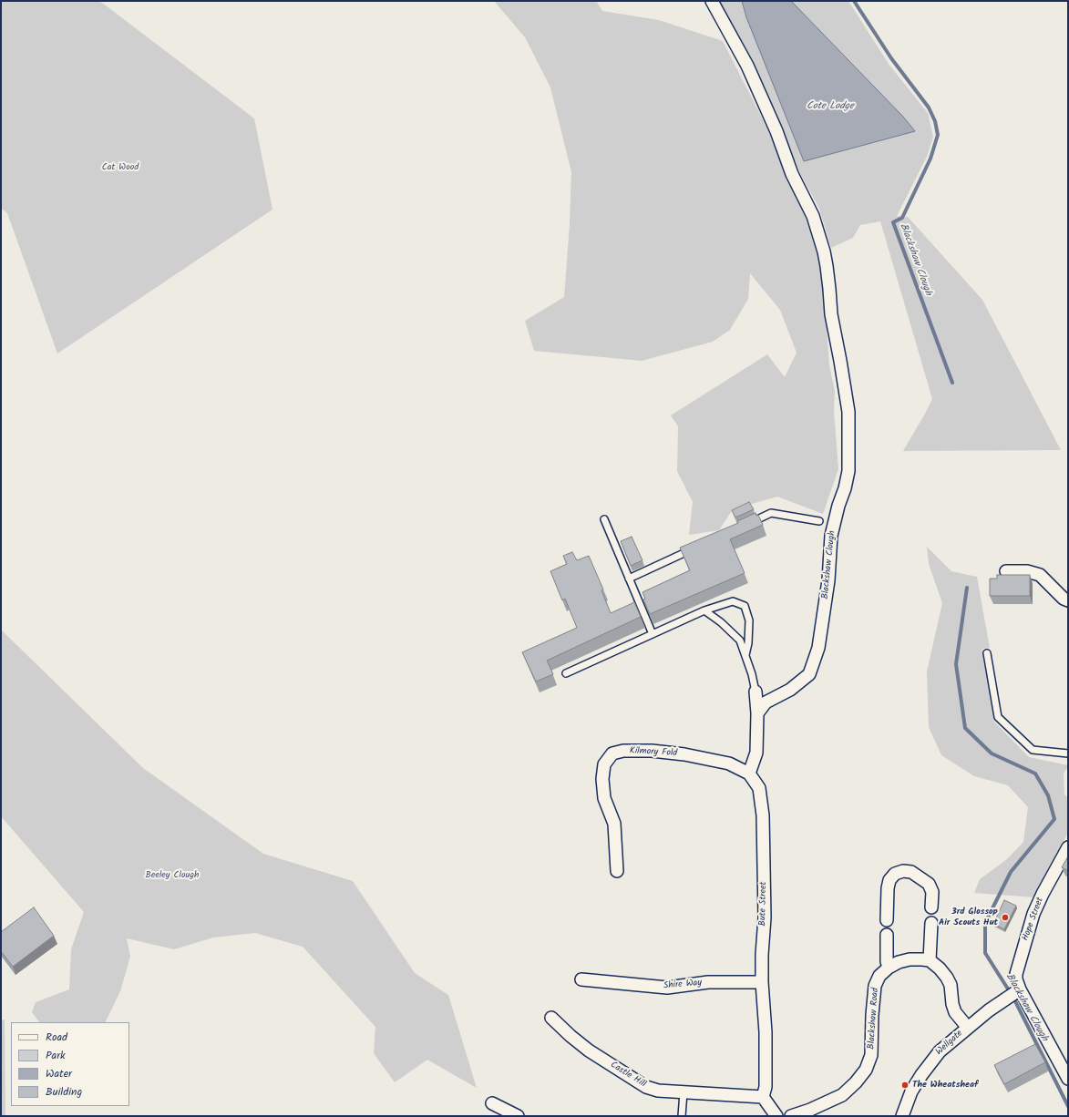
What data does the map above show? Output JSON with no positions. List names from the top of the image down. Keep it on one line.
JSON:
{"streets":{"street":["Blackshaw Clough","Kilmory Fold","Bute Street","Hope Street","Shire Way","Blackshaw Road","Wellgate","Castle Hill"]},"crossings":[["Kilmory Fold","Bute Street"],["Bute Street","Shire Way"],["Bute Street","Castle Hill"],["Hope Street","Wellgate"]],"water":["Cote Lodge","Blackshaw Clough"],"parks":["Cat Wood","Beeley Clough"],"places":["3rd Glossop Air Scouts Hut","The Wheatsheaf"],"legend":["Road","Park","Water","Building"]}
